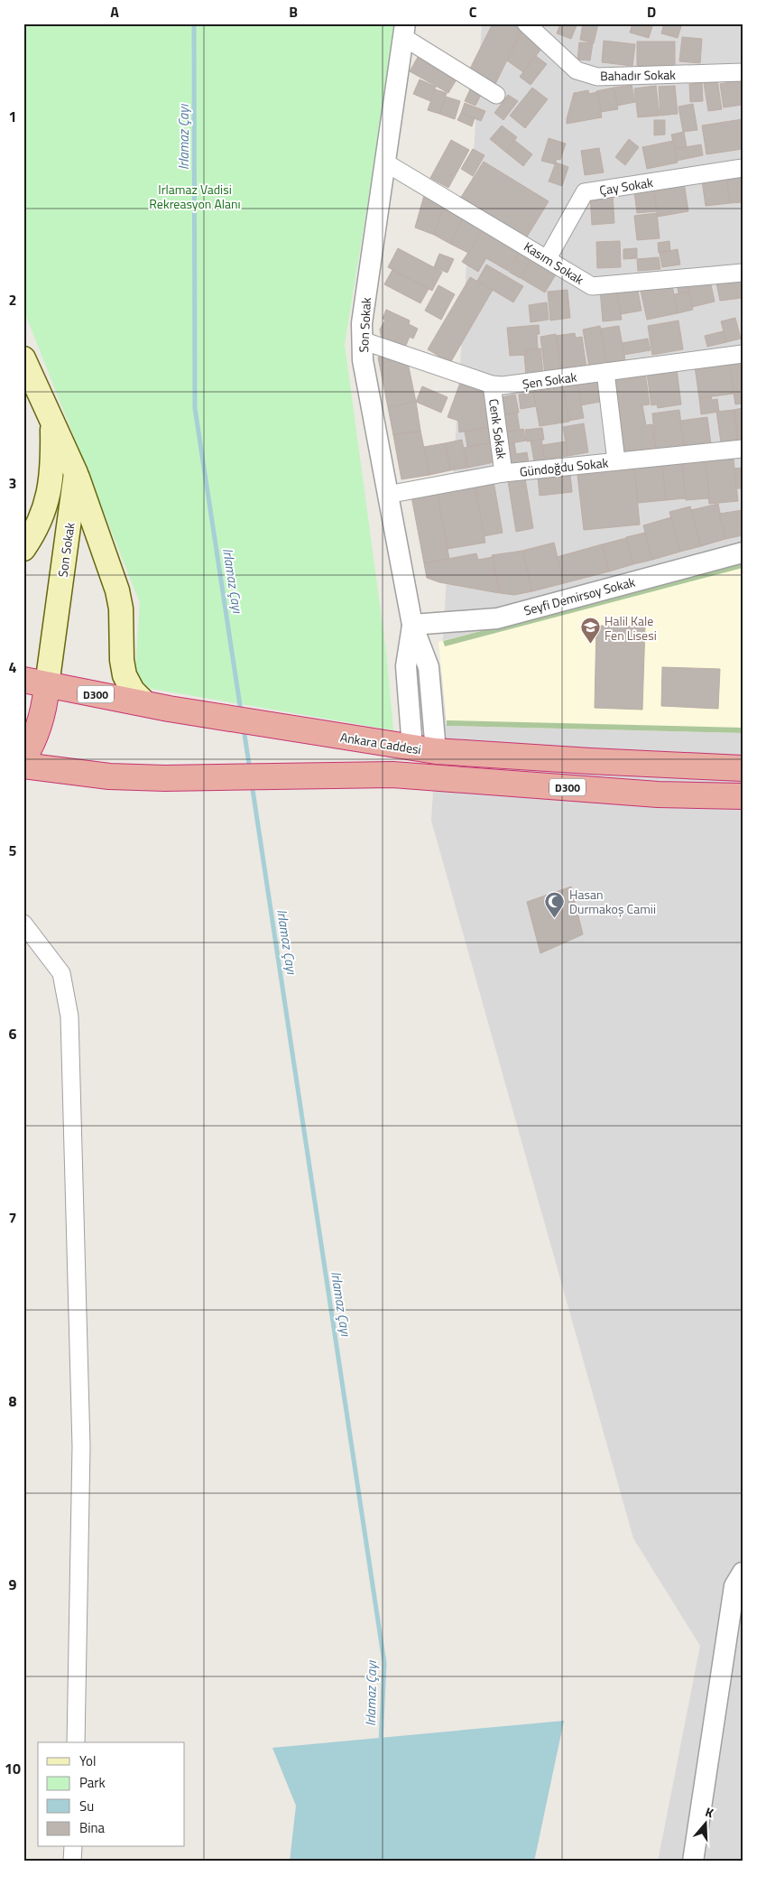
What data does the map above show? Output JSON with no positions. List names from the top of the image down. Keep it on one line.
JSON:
{"streets":{"highway":["D300","Ankara Caddesi"],"main road":["Son Sokak"],"street":["Bahadır Sokak","Çay Sokak","Kasım Sokak","Şen Sokak","Cenk Sokak","Gündoğdu Sokak","Seyfi Demirsoy Sokak"]},"crossings":[["Çay Sokak","Kasım Sokak"],["Kasım Sokak","Son Sokak"],["Son Sokak","Şen Sokak"],["Son Sokak","Gündoğdu Sokak"],["Son Sokak","Seyfi Demirsoy Sokak"],["Son Sokak","Ankara Caddesi"],["Şen Sokak","Cenk Sokak"],["Cenk Sokak","Gündoğdu Sokak"]],"water":["Irlamaz Çayı"],"parks":["Irlamaz Vadisi Rekreasyon Alanı"],"places":{"school or university":["Halil Kale Fen Lisesi"],"mosque":["Hasan Durmakoş Camii"]},"legend":["Yol","Park","Su","Bina"],"north":"top","grid":{"columns":["A","B","C","D"],"rows":["1","2","3","4","5","6","7","8","9","10"]}}
